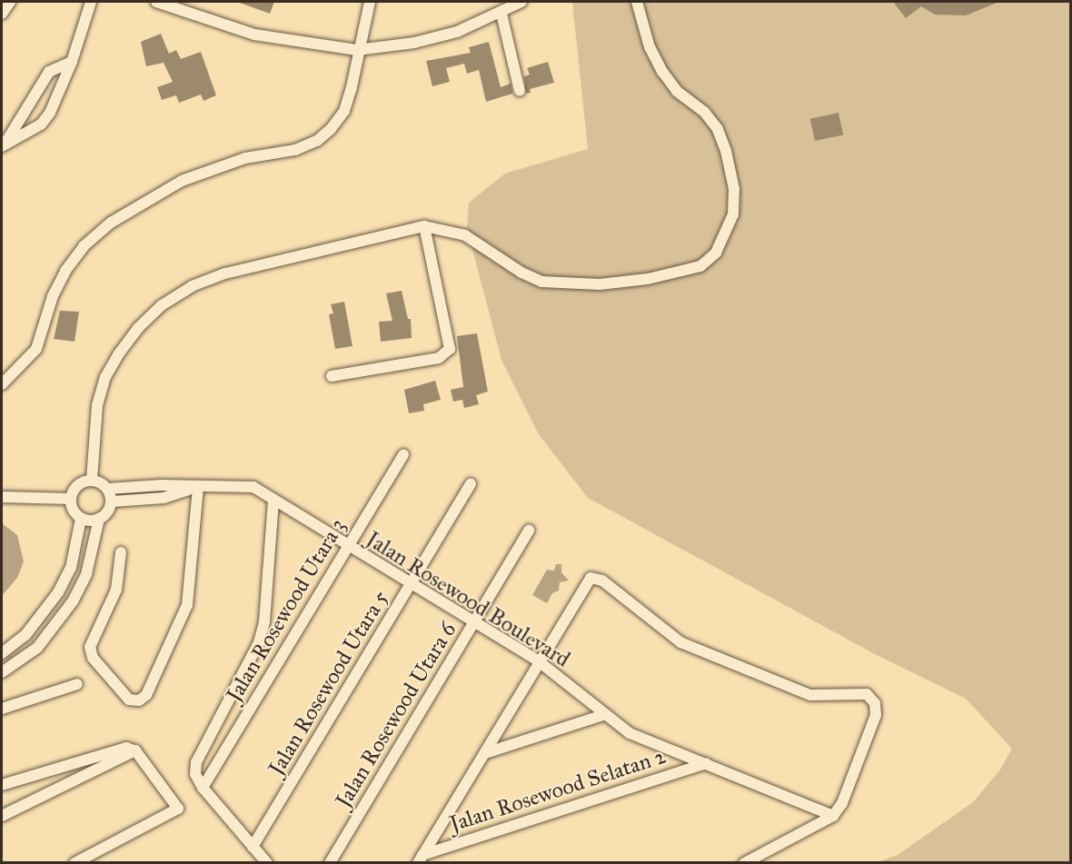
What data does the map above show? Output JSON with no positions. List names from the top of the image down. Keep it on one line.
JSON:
{"streets":{"street":["Jalan Rosewood Boulevard","Jalan Rosewood Utara 3","Jalan Rosewood Utara 5","Jalan Rosewood Utara 6","Jalan Rosewood Selatan 2"]},"crossings":[["Jalan Rosewood Boulevard","Jalan Rosewood Utara 3"],["Jalan Rosewood Boulevard","Jalan Rosewood Utara 5"],["Jalan Rosewood Boulevard","Jalan Rosewood Utara 6"],["Jalan Rosewood Boulevard","Jalan Rosewood Selatan 2"]]}
